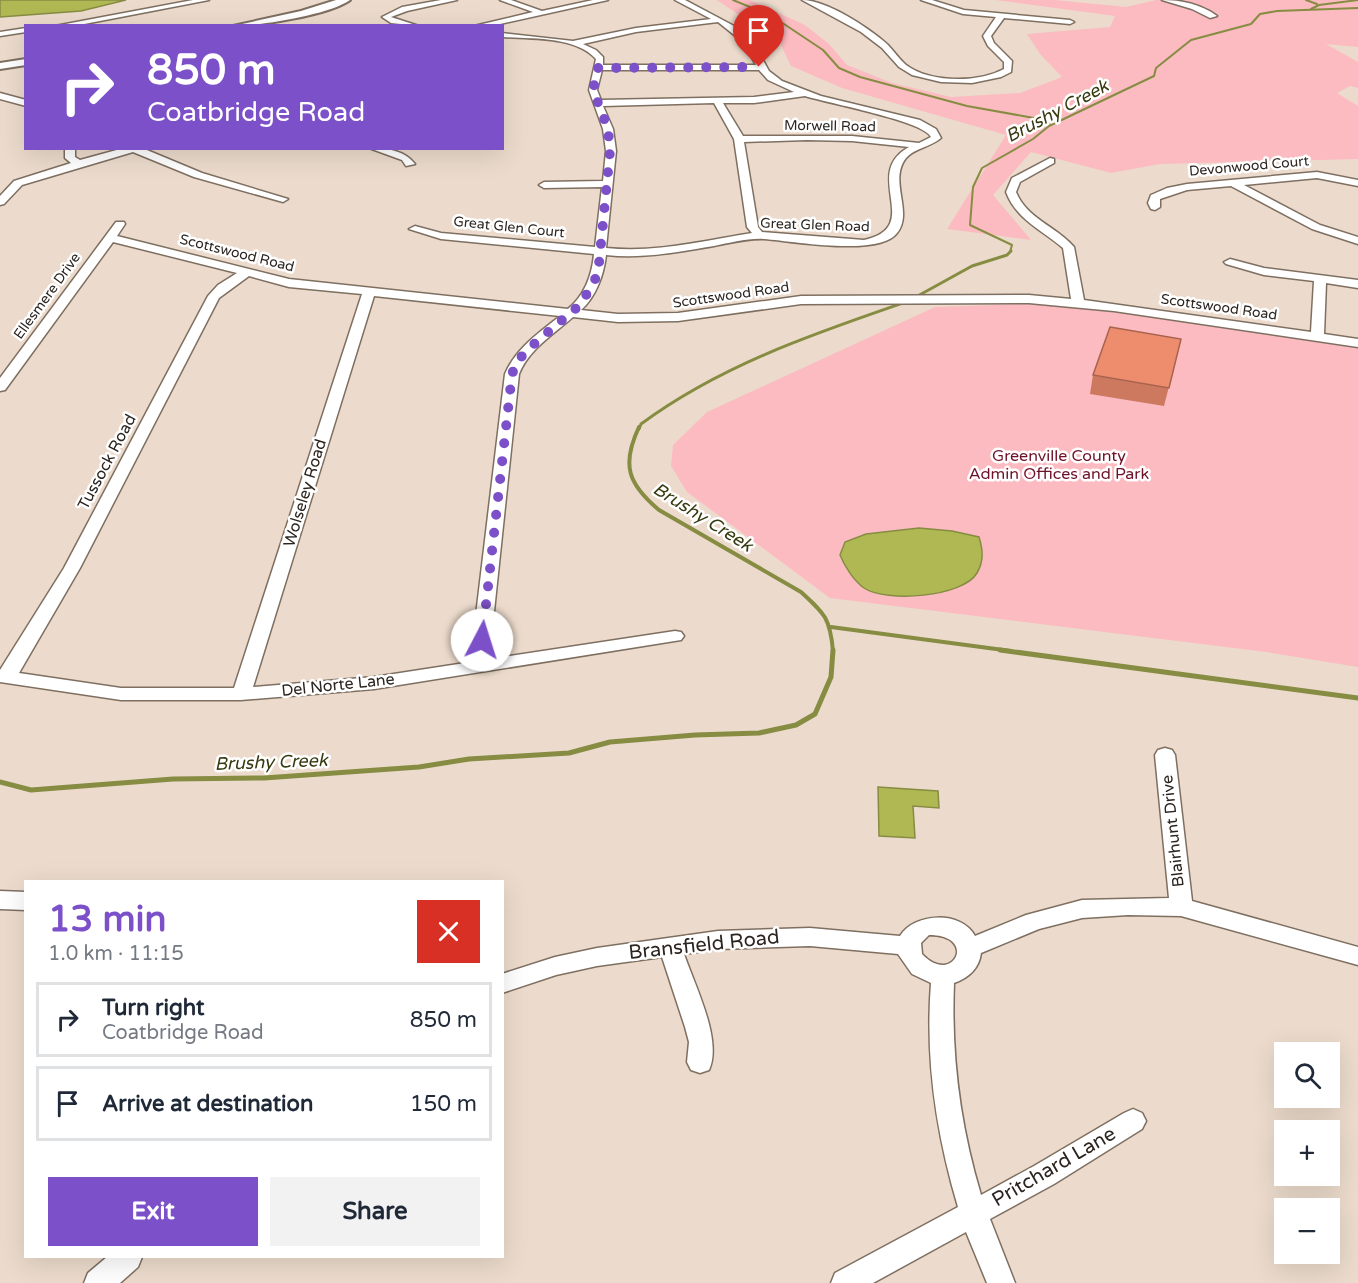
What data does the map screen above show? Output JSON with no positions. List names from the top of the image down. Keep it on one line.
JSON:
{"streets":{"street":["Morwell Road","Devonwood Court","Great Glen Road","Great Glen Court","Scottswood Road","Ellesmere Drive","Tussock Road","Wolseley Road","Del Norte Lane","Blairhunt Drive","Bransfield Road","Pritchard Lane"]},"crossings":[["Morwell Road","Great Glen Road"],["Great Glen Road","Great Glen Court"],["Scottswood Road","Ellesmere Drive"],["Scottswood Road","Tussock Road"],["Scottswood Road","Wolseley Road"],["Tussock Road","Del Norte Lane"],["Wolseley Road","Del Norte Lane"]],"water":["Brushy Creek"],"parks":["Greenville County Admin Offices and Park"],"page":{"turn":["850 m","Coatbridge Road"],"heading":["13 min","1.0 km · 11:15"],"list":[{"name":"Turn right","note":"Coatbridge Road","value":"850 m"},{"name":"Arrive at destination","value":"150 m"}],"map_buttons":["+","−"],"buttons":["Exit","Share"]}}
